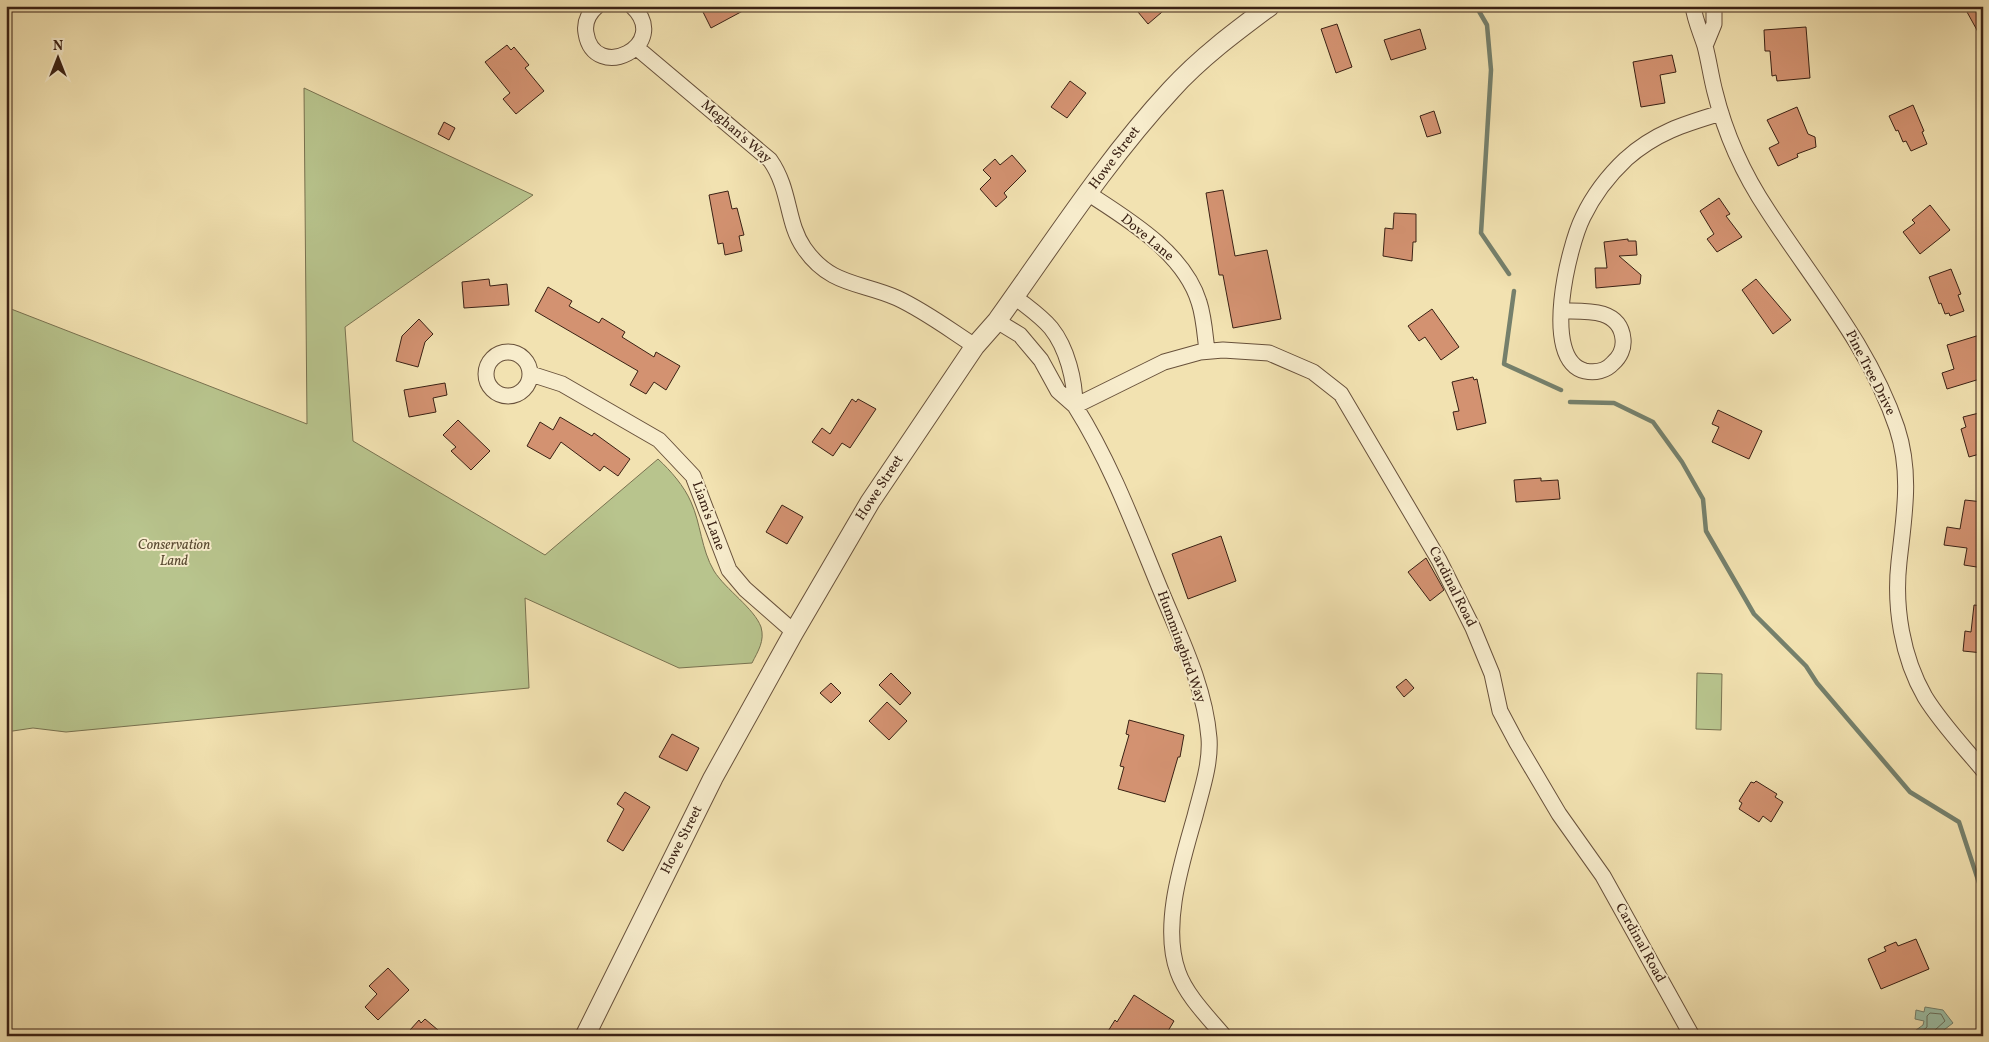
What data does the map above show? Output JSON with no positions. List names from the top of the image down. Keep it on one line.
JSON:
{"streets":{"street":["Meghan's Way","Howe Street","Dove Lane","Pine Tree Drive","Liam's Lane","Cardinal Road","Hummingbird Way"]},"crossings":[["Meghan's Way","Howe Street"],["Howe Street","Dove Lane"],["Howe Street","Liam's Lane"],["Howe Street","Hummingbird Way"],["Dove Lane","Cardinal Road"],["Cardinal Road","Hummingbird Way"]],"parks":["Conservation Land"],"north":"top"}
